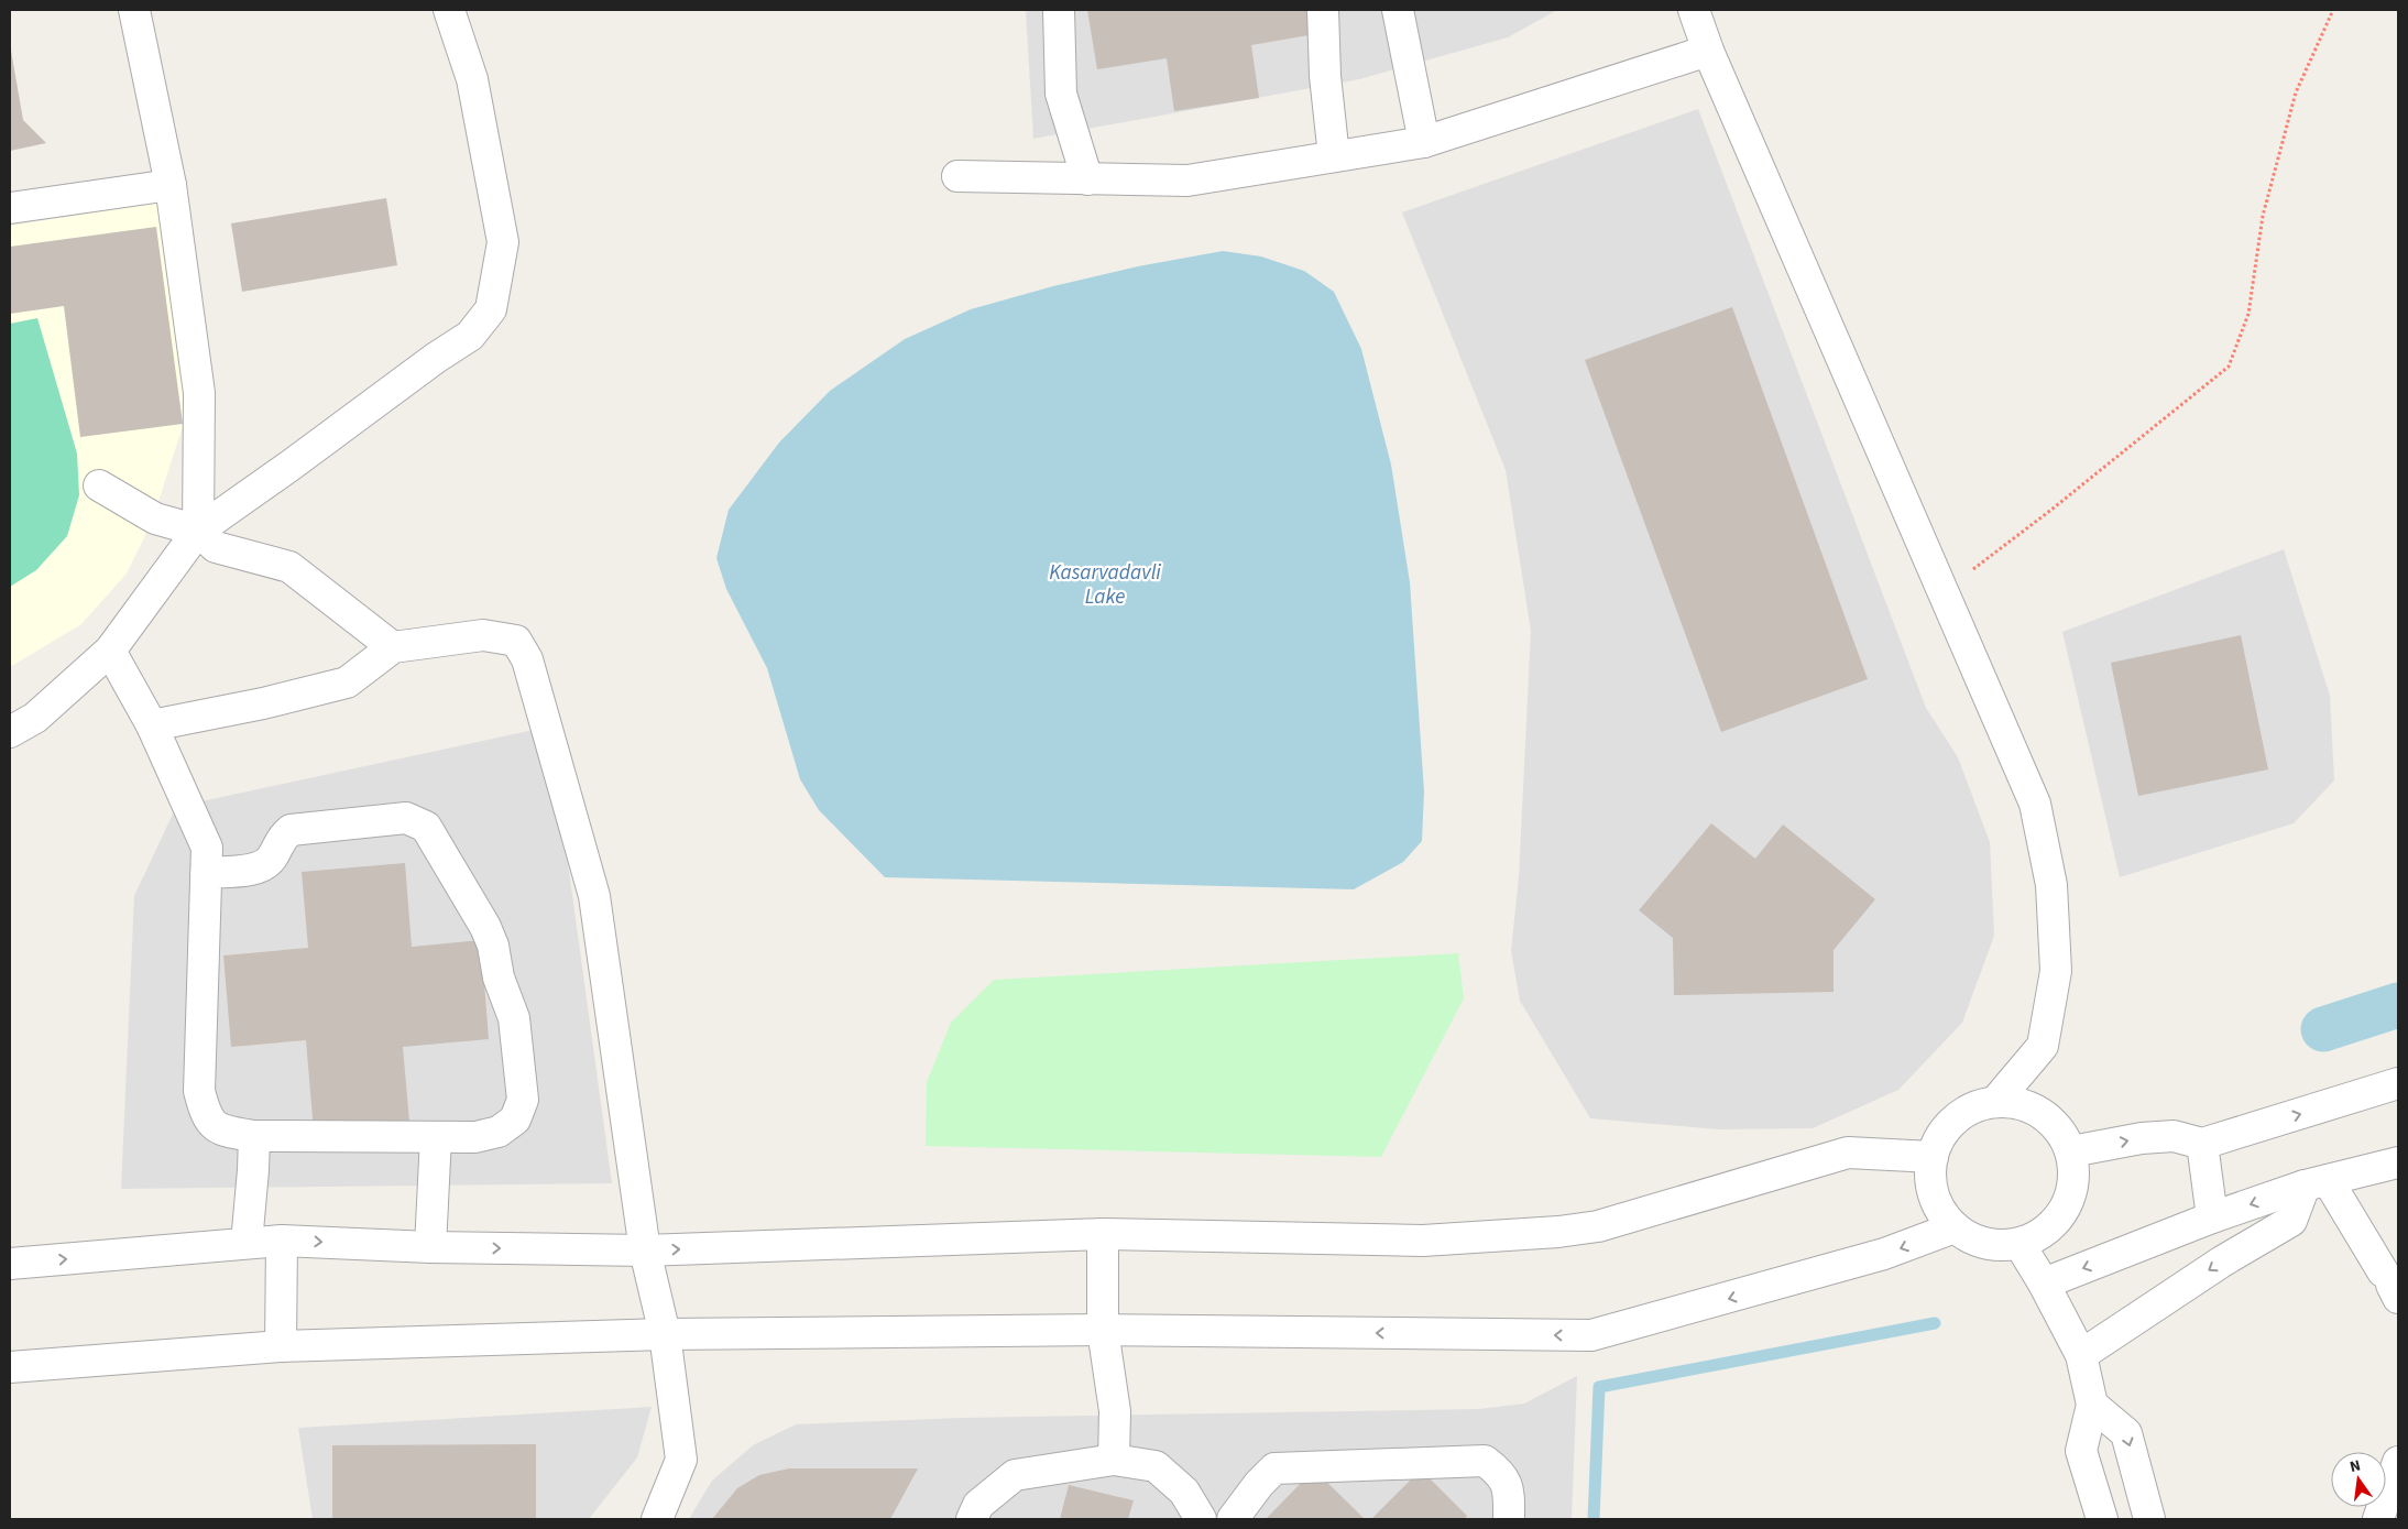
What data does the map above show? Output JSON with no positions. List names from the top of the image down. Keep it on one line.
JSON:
{"water":["Kasarvadavli Lake"],"north":"top"}
